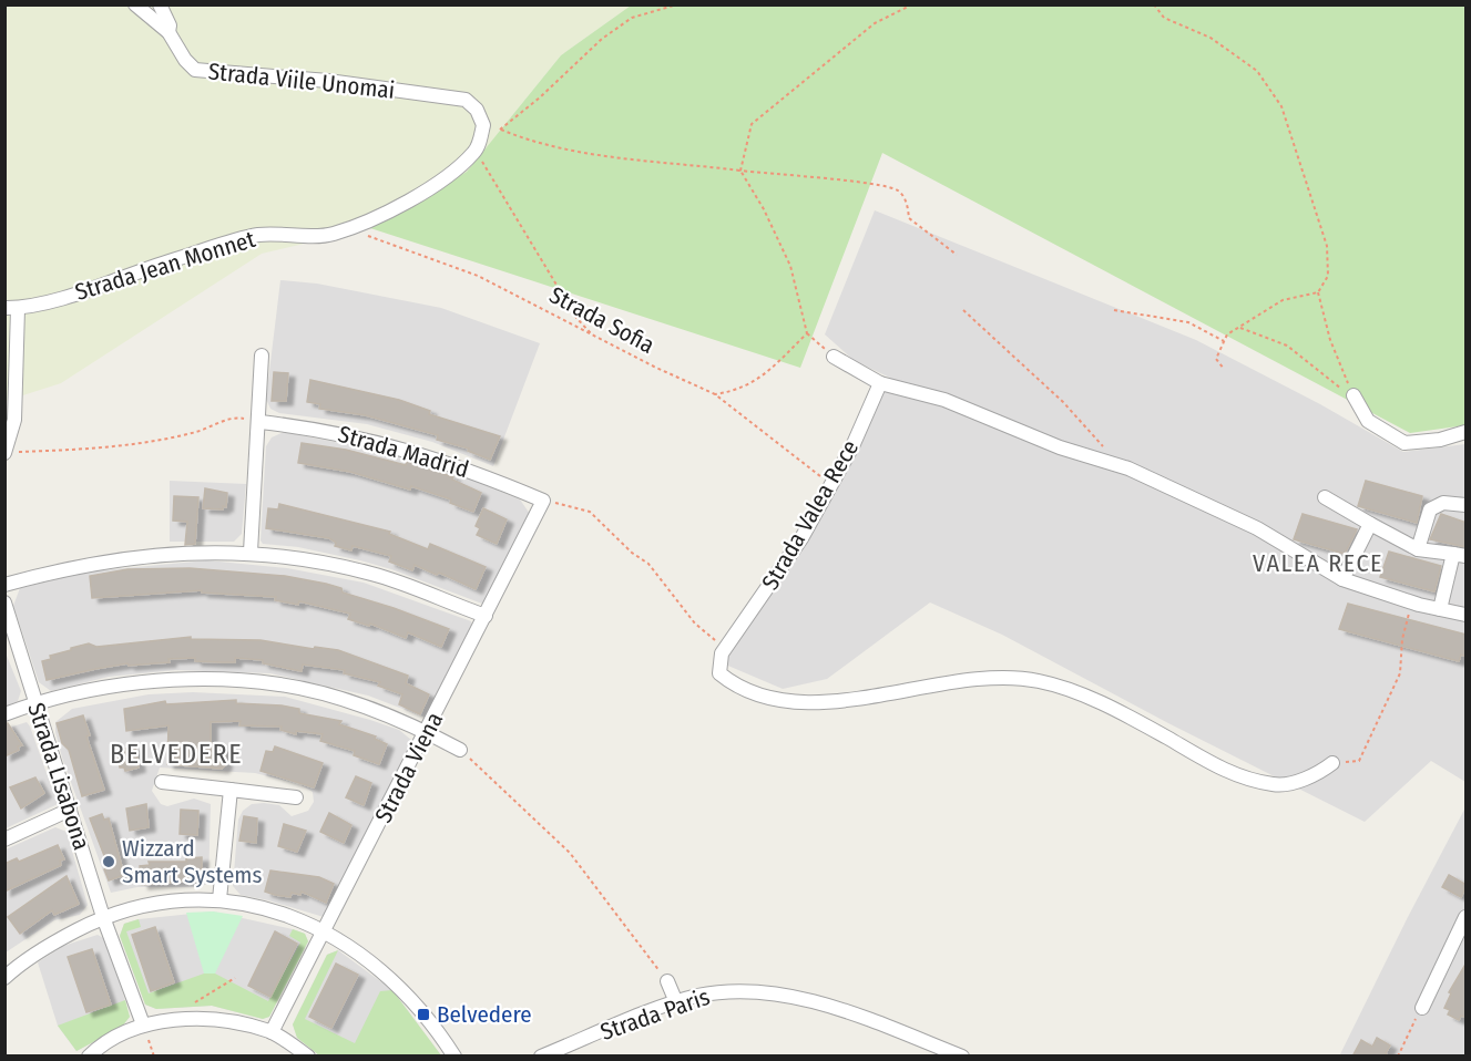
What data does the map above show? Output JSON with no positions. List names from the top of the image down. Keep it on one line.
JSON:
{"streets":{"street":["Strada Viile Unomai","Strada Jean Monnet","Strada Madrid","Strada Valea Rece","Strada Viena","Strada Lisabona","Strada Paris"],"path":["Strada Sofia"]},"crossings":[["Strada Sofia","Strada Valea Rece"],["Strada Madrid","Strada Viena"]],"districts":["VALEA RECE","BELVEDERE"],"places":{"other":["Wizzard Smart Systems"],"transit":["Belvedere"]}}
